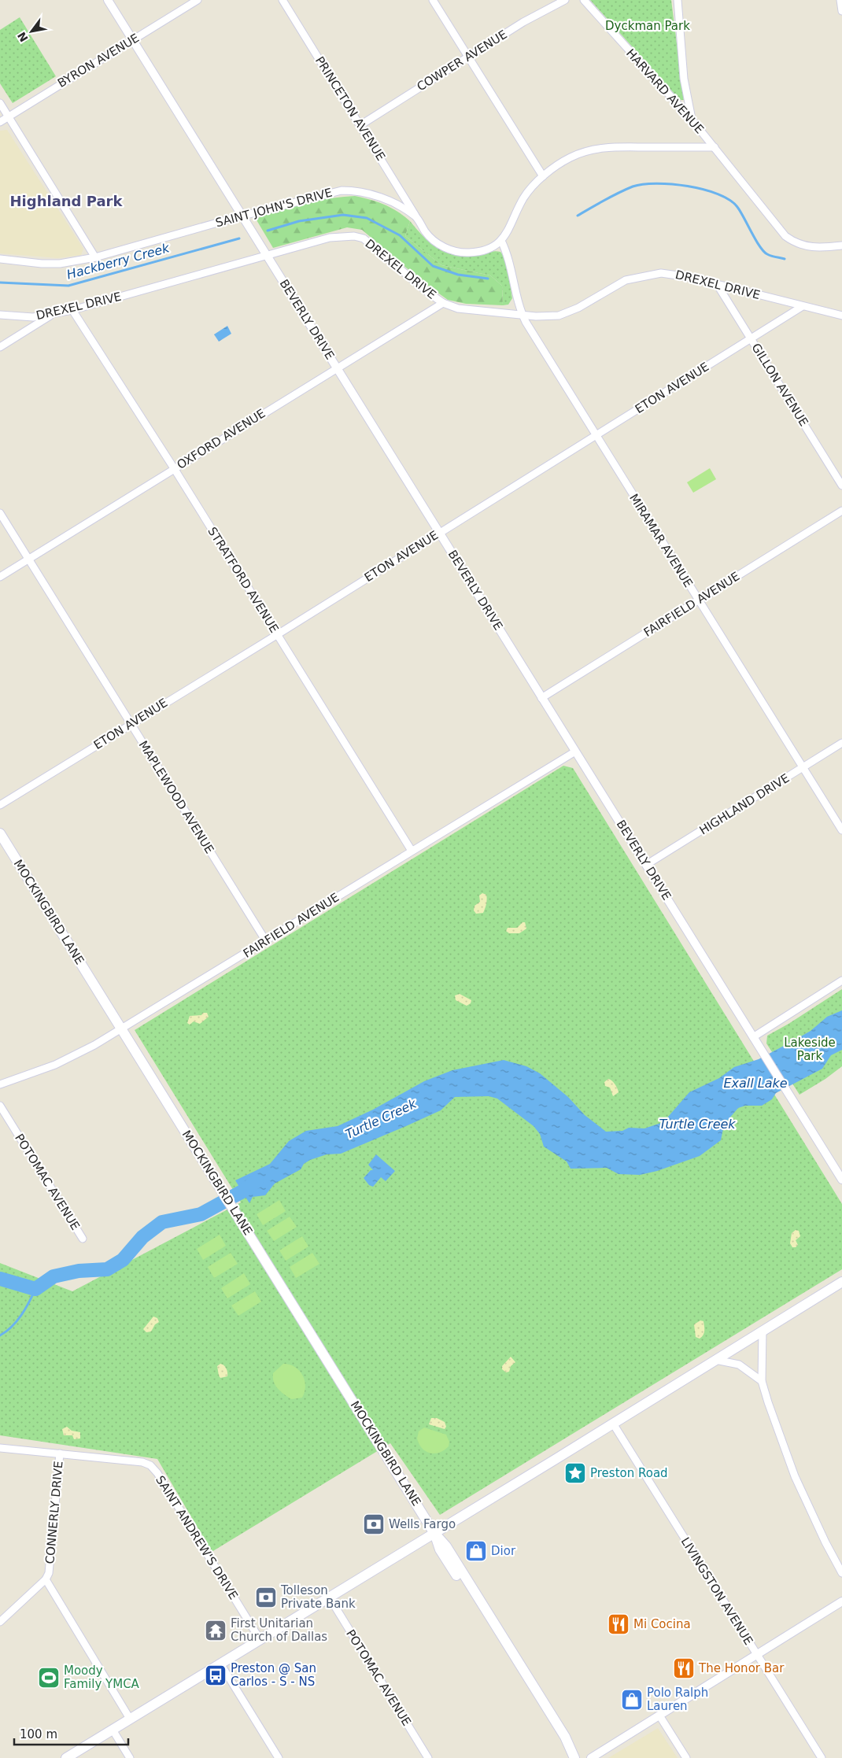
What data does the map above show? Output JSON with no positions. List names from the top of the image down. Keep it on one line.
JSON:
{"streets":{"main road":["MOCKINGBIRD LANE"],"street":["BYRON AVENUE","COWPER AVENUE","HARVARD AVENUE","PRINCETON AVENUE","SAINT JOHN'S DRIVE","DREXEL DRIVE","BEVERLY DRIVE","GILLON AVENUE","ETON AVENUE","OXFORD AVENUE","MIRAMAR AVENUE","STRATFORD AVENUE","FAIRFIELD AVENUE","MAPLEWOOD AVENUE","HIGHLAND DRIVE","POTOMAC AVENUE","CONNERLY DRIVE","SAINT ANDREW'S DRIVE","LIVINGSTON AVENUE"]},"crossings":[["BYRON AVENUE","BEVERLY DRIVE"],["COWPER AVENUE","PRINCETON AVENUE"],["PRINCETON AVENUE","SAINT JOHN'S DRIVE"],["SAINT JOHN'S DRIVE","BEVERLY DRIVE"],["SAINT JOHN'S DRIVE","MIRAMAR AVENUE"],["DREXEL DRIVE","BEVERLY DRIVE"],["DREXEL DRIVE","GILLON AVENUE"],["DREXEL DRIVE","ETON AVENUE"],["DREXEL DRIVE","OXFORD AVENUE"],["DREXEL DRIVE","MIRAMAR AVENUE"],["DREXEL DRIVE","STRATFORD AVENUE"],["BEVERLY DRIVE","ETON AVENUE"],["BEVERLY DRIVE","OXFORD AVENUE"],["BEVERLY DRIVE","FAIRFIELD AVENUE"],["BEVERLY DRIVE","HIGHLAND DRIVE"],["GILLON AVENUE","ETON AVENUE"],["ETON AVENUE","MIRAMAR AVENUE"],["ETON AVENUE","STRATFORD AVENUE"],["ETON AVENUE","MAPLEWOOD AVENUE"],["OXFORD AVENUE","STRATFORD AVENUE"],["OXFORD AVENUE","MAPLEWOOD AVENUE"],["MIRAMAR AVENUE","FAIRFIELD AVENUE"],["MIRAMAR AVENUE","HIGHLAND DRIVE"],["STRATFORD AVENUE","FAIRFIELD AVENUE"],["FAIRFIELD AVENUE","MAPLEWOOD AVENUE"],["FAIRFIELD AVENUE","MOCKINGBIRD LANE"],["CONNERLY DRIVE","SAINT ANDREW'S DRIVE"]],"districts":["Highland Park"],"water":["Hackberry Creek","Exall Lake","Turtle Creek"],"parks":["Dyckman Park","Lakeside Park"],"places":{"place":["Preston Road"],"bank":["Wells Fargo","Tolleson Private Bank"],"shop":["Dior","Polo Ralph Lauren"],"restaurant":["Mi Cocina","The Honor Bar"],"temple":["First Unitarian Church of Dallas"],"bus stop":["Preston @ San Carlos - S - NS"],"sports":["Moody Family YMCA"]},"scale_bar":"100 m","north":"bottom left"}
